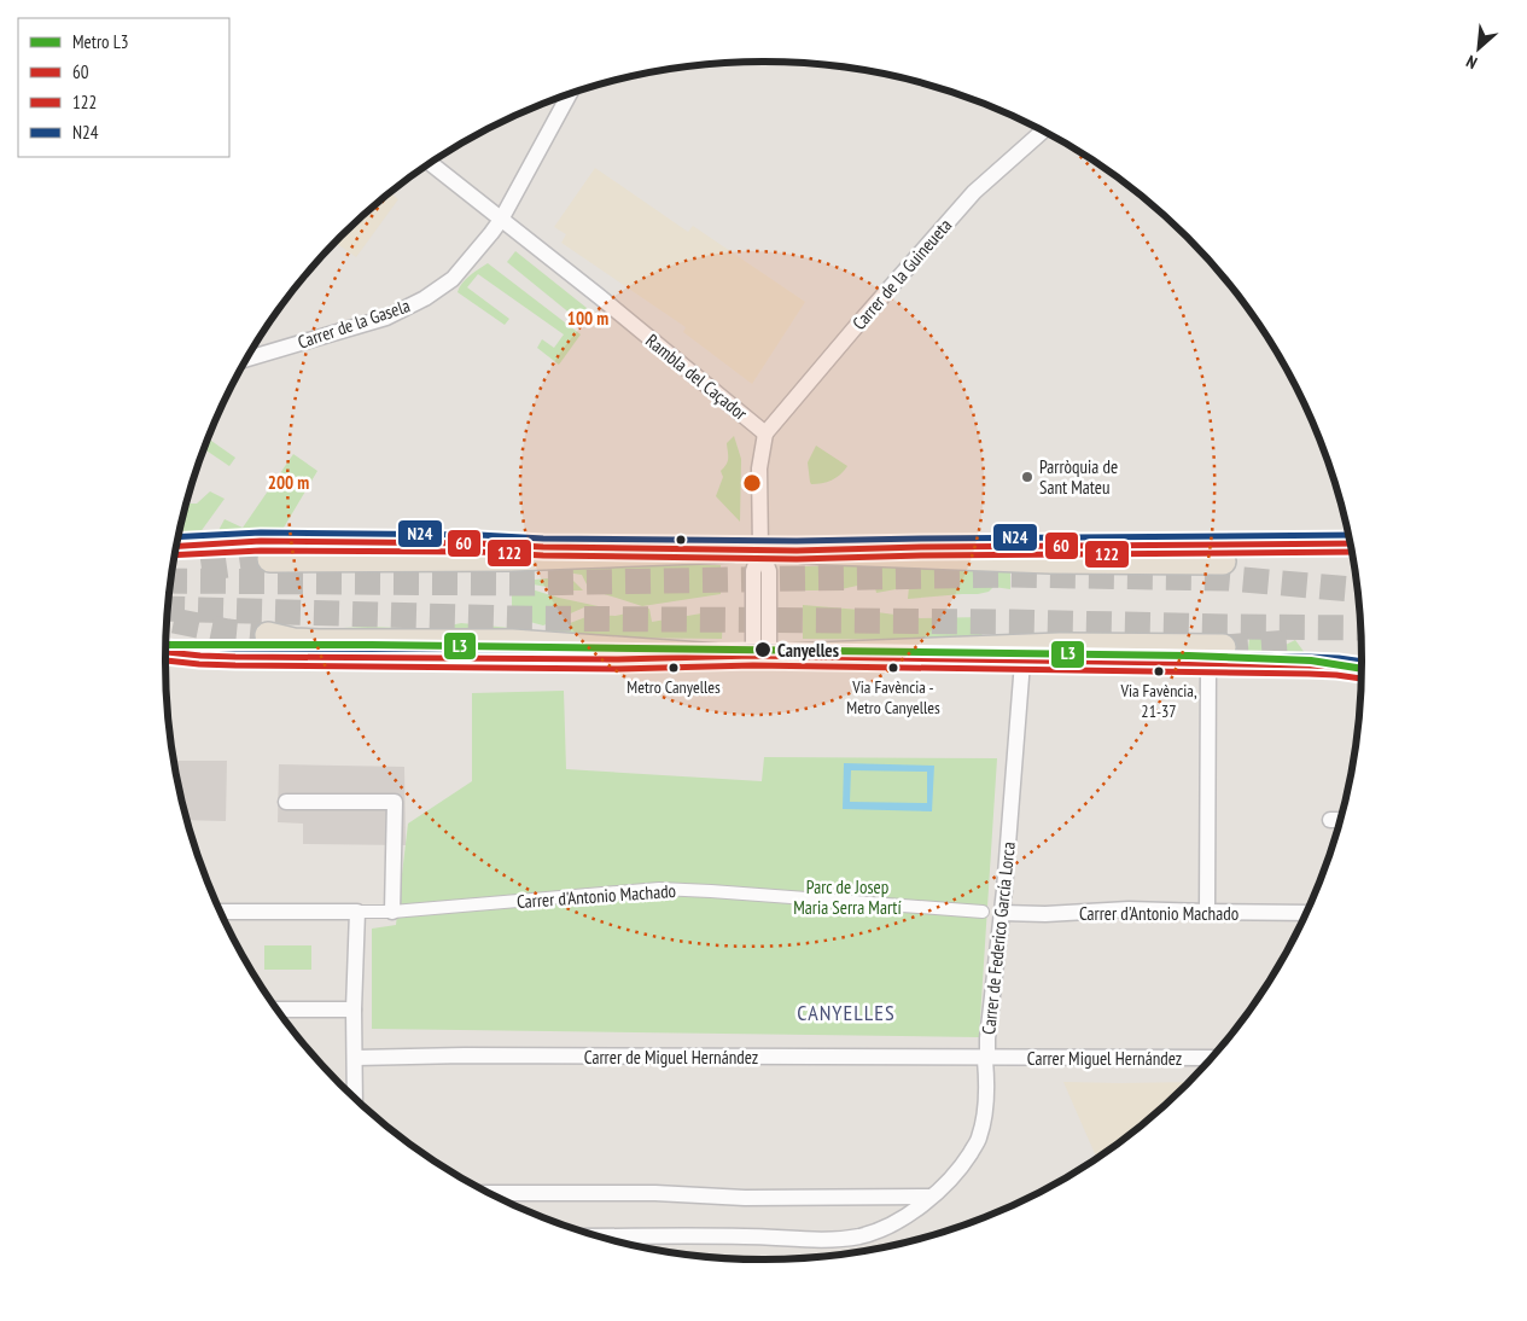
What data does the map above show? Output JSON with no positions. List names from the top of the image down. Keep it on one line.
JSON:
{"streets":{"street":["Carrer de la Guineueta","Carrer de la Gasela","Rambla del Caçador","Carrer d'Antonio Machado","Carrer de Federico García Lorca","Carrer de Miguel Hernández","Carrer Miguel Hernández"]},"crossings":[["Carrer de la Guineueta","Rambla del Caçador"],["Carrer de la Gasela","Rambla del Caçador"],["Carrer d'Antonio Machado","Carrer de Federico García Lorca"],["Carrer de Federico García Lorca","Carrer de Miguel Hernández"],["Carrer de Federico García Lorca","Carrer Miguel Hernández"],["Carrer de Miguel Hernández","Carrer Miguel Hernández"]],"districts":["CANYELLES"],"parks":["Parc de Josep Maria Serra Martí"],"places":["Parròquia de Sant Mateu","Canyelles","Metro Canyelles","Via Favència - Metro Canyelles","Via Favència, 21-37"],"lines":["transit line N24","transit line 60","transit line 122","metro line L3"],"legend":["Metro L3","60","122","N24"],"north":"bottom left","rings":["100 m","200 m"]}
